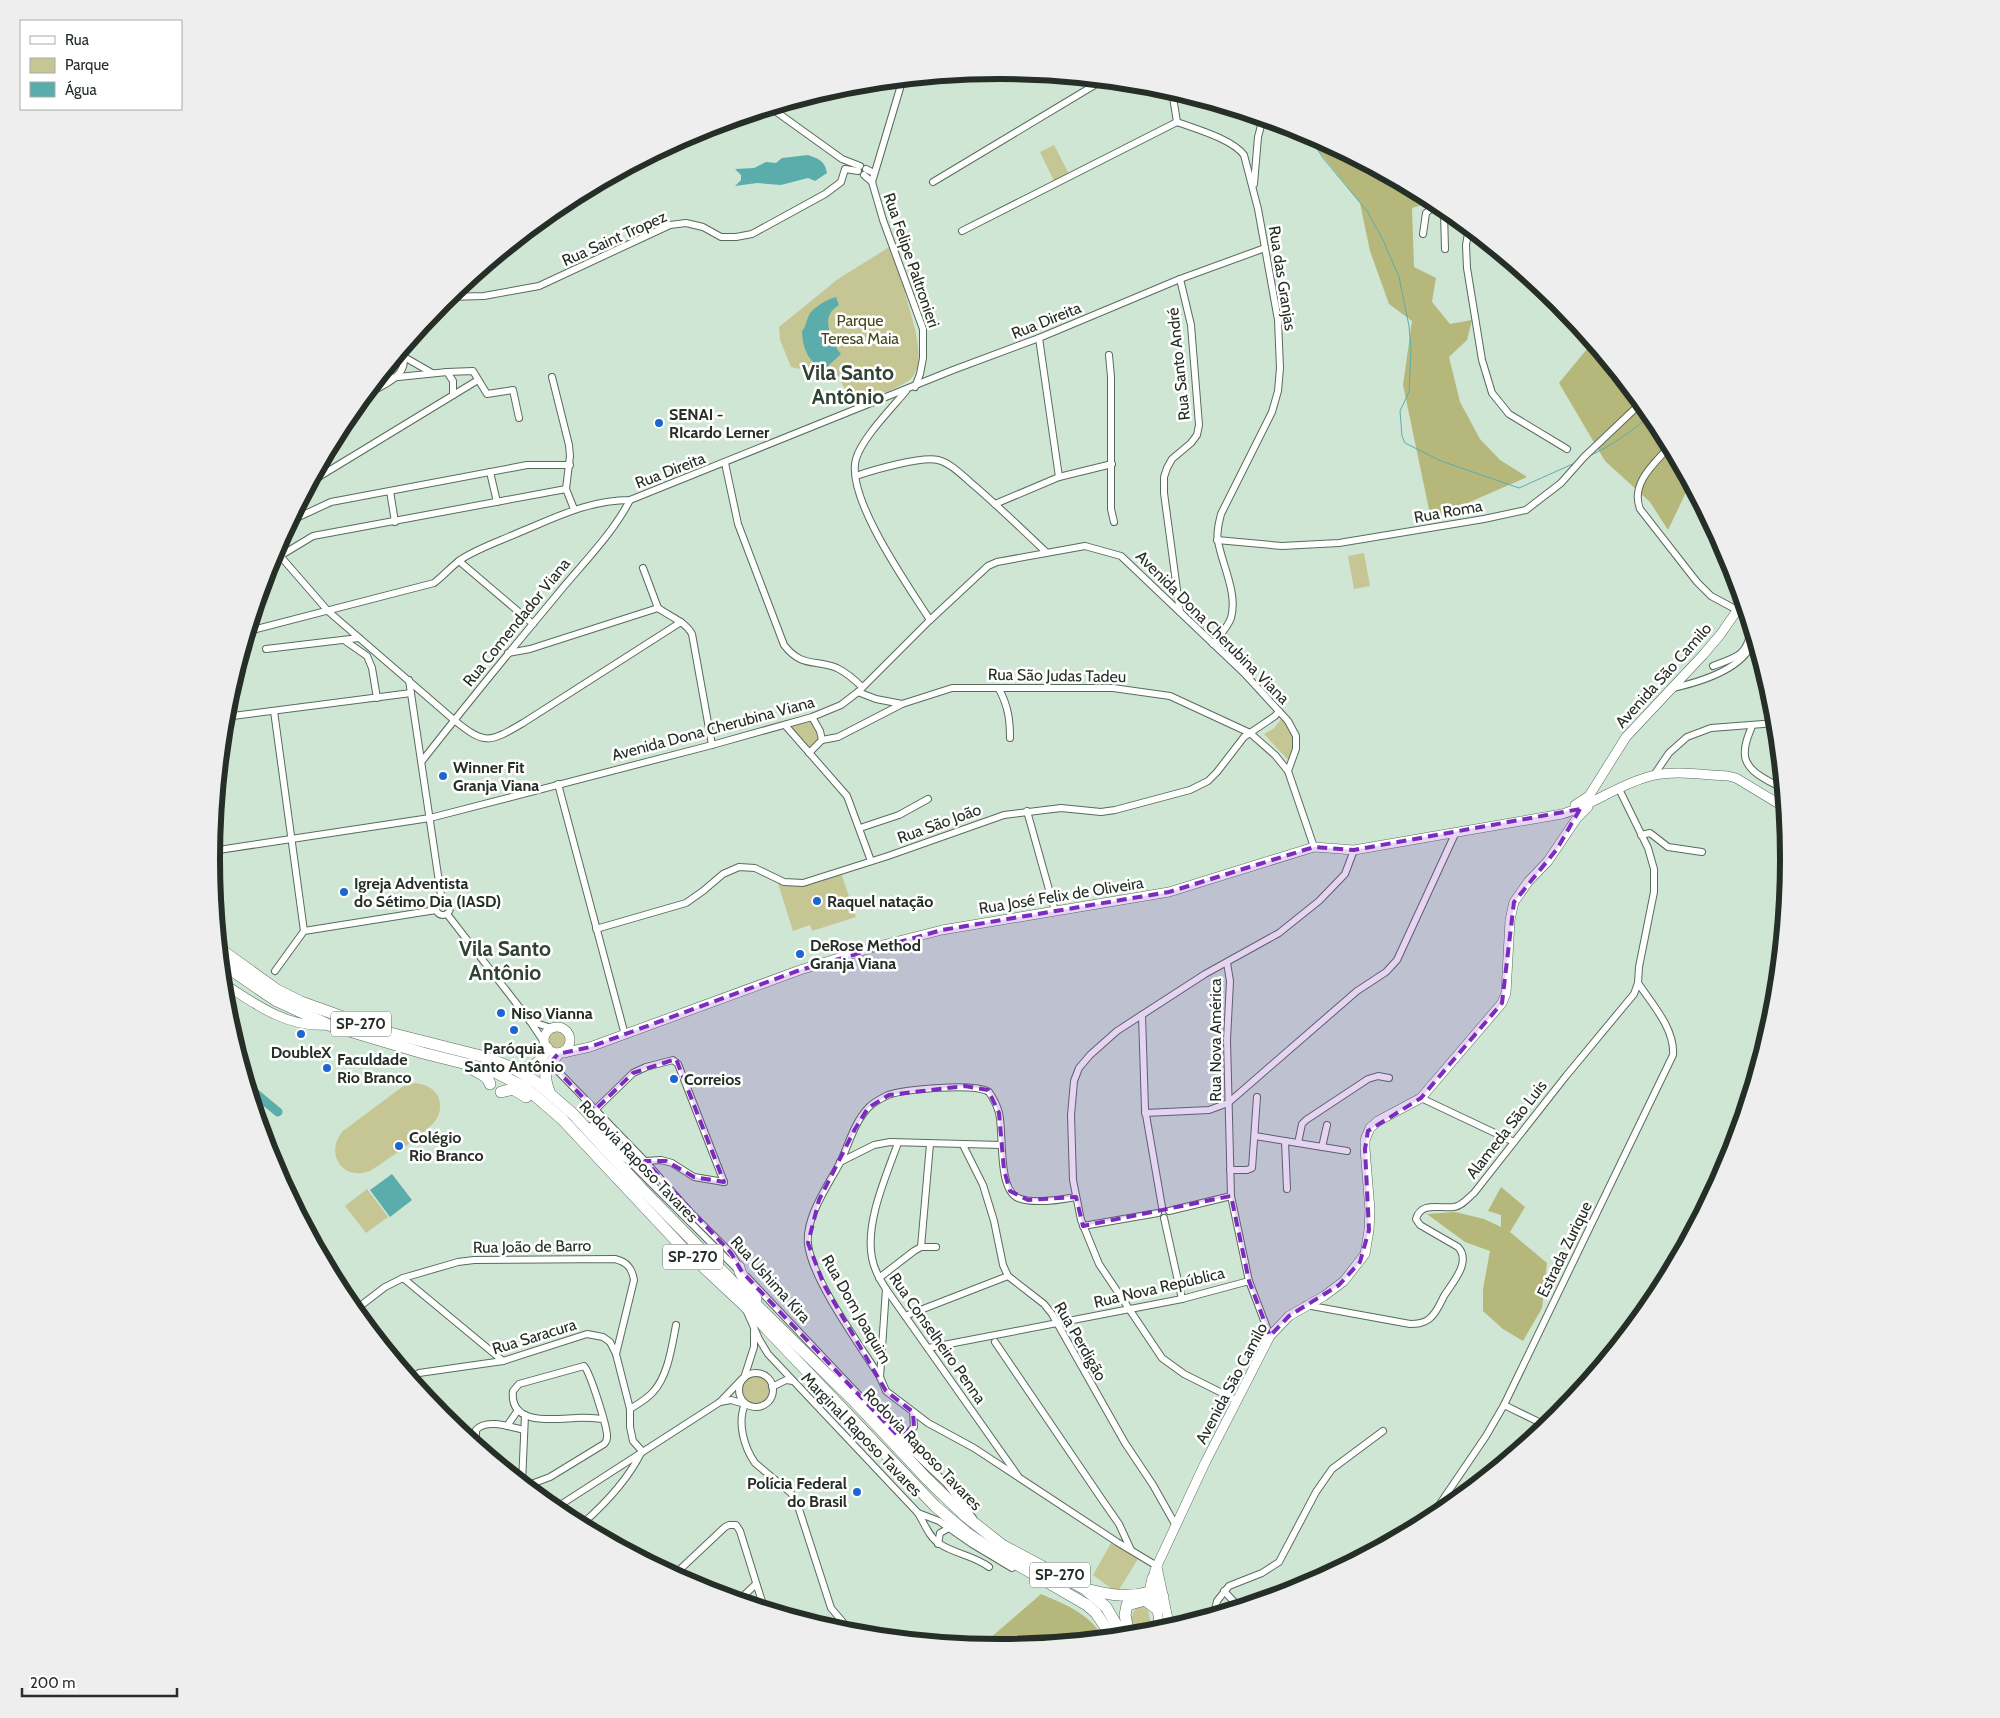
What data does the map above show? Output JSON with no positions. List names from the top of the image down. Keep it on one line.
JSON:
{"streets":{"highway":["SP-270","Rodovia Raposo Tavares"],"main road":["Avenida São Camilo","Rua José Felix de Oliveira"],"street":["Rua Saint Tropez","Rua Felipe Paltronieri","Rua das Granjas","Rua Direita","Rua Santo André","Rua Roma","Rua Comendador Viana","Avenida Dona Cherubina Viana","Rua São Judas Tadeu","Rua São João","Rua Nova América","Alameda São Luis","Rua João de Barro","Estrada Zurique","Rua Ushima Kira","Rua Nova República","Rua Dom Joaquim","Rua Saracura","Rua Conselheiro Penna","Rua Perdigão","Marginal Raposo Tavares"]},"crossings":[["Rua Felipe Paltronieri","Rua Direita"],["Rua das Granjas","Rua Direita"],["Rua das Granjas","Rua Roma"],["Rua das Granjas","Avenida Dona Cherubina Viana"],["Rua Direita","Rua Santo André"],["Rua Direita","Rua Comendador Viana"],["Rua Direita","Rua São Judas Tadeu"],["Rua Santo André","Avenida Dona Cherubina Viana"],["Avenida Dona Cherubina Viana","Rua São Judas Tadeu"],["Avenida Dona Cherubina Viana","Rua São João"],["Rua São Judas Tadeu","Rua São João"],["Rua São Judas Tadeu","Rua José Felix de Oliveira"],["Avenida São Camilo","Rua José Felix de Oliveira"],["Avenida São Camilo","Rua Nova América"],["Avenida São Camilo","Alameda São Luis"],["Avenida São Camilo","Rua Dom Joaquim"],["Avenida São Camilo","Rua Perdigão"],["Rua José Felix de Oliveira","Alameda São Luis"],["Rua Nova América","Rua Nova República"],["Rua Nova América","Rua Dom Joaquim"],["Alameda São Luis","Estrada Zurique"],["Rodovia Raposo Tavares","Rua Ushima Kira"],["Rodovia Raposo Tavares","Marginal Raposo Tavares"],["Rua João de Barro","Rua Saracura"],["Rua Nova República","Rua Conselheiro Penna"],["Rua Nova República","Rua Perdigão"],["Rua Dom Joaquim","Rua Conselheiro Penna"]],"districts":["Vila Santo Antônio","Vila Santo Antônio"],"parks":["Parque Teresa Maia"],"places":["SENAI - RIcardo Lerner","Winner Fit Granja Viana","Igreja Adventista do Sétimo Dia (IASD)","Raquel natação","DeRose Method Granja Viana","Niso Vianna","Paróquia Santo Antônio","DoubleX","Faculdade Rio Branco","Correios","Colégio Rio Branco","Polícia Federal do Brasil"],"legend":["Rua","Parque","Água"],"scale_bar":"200 m"}
